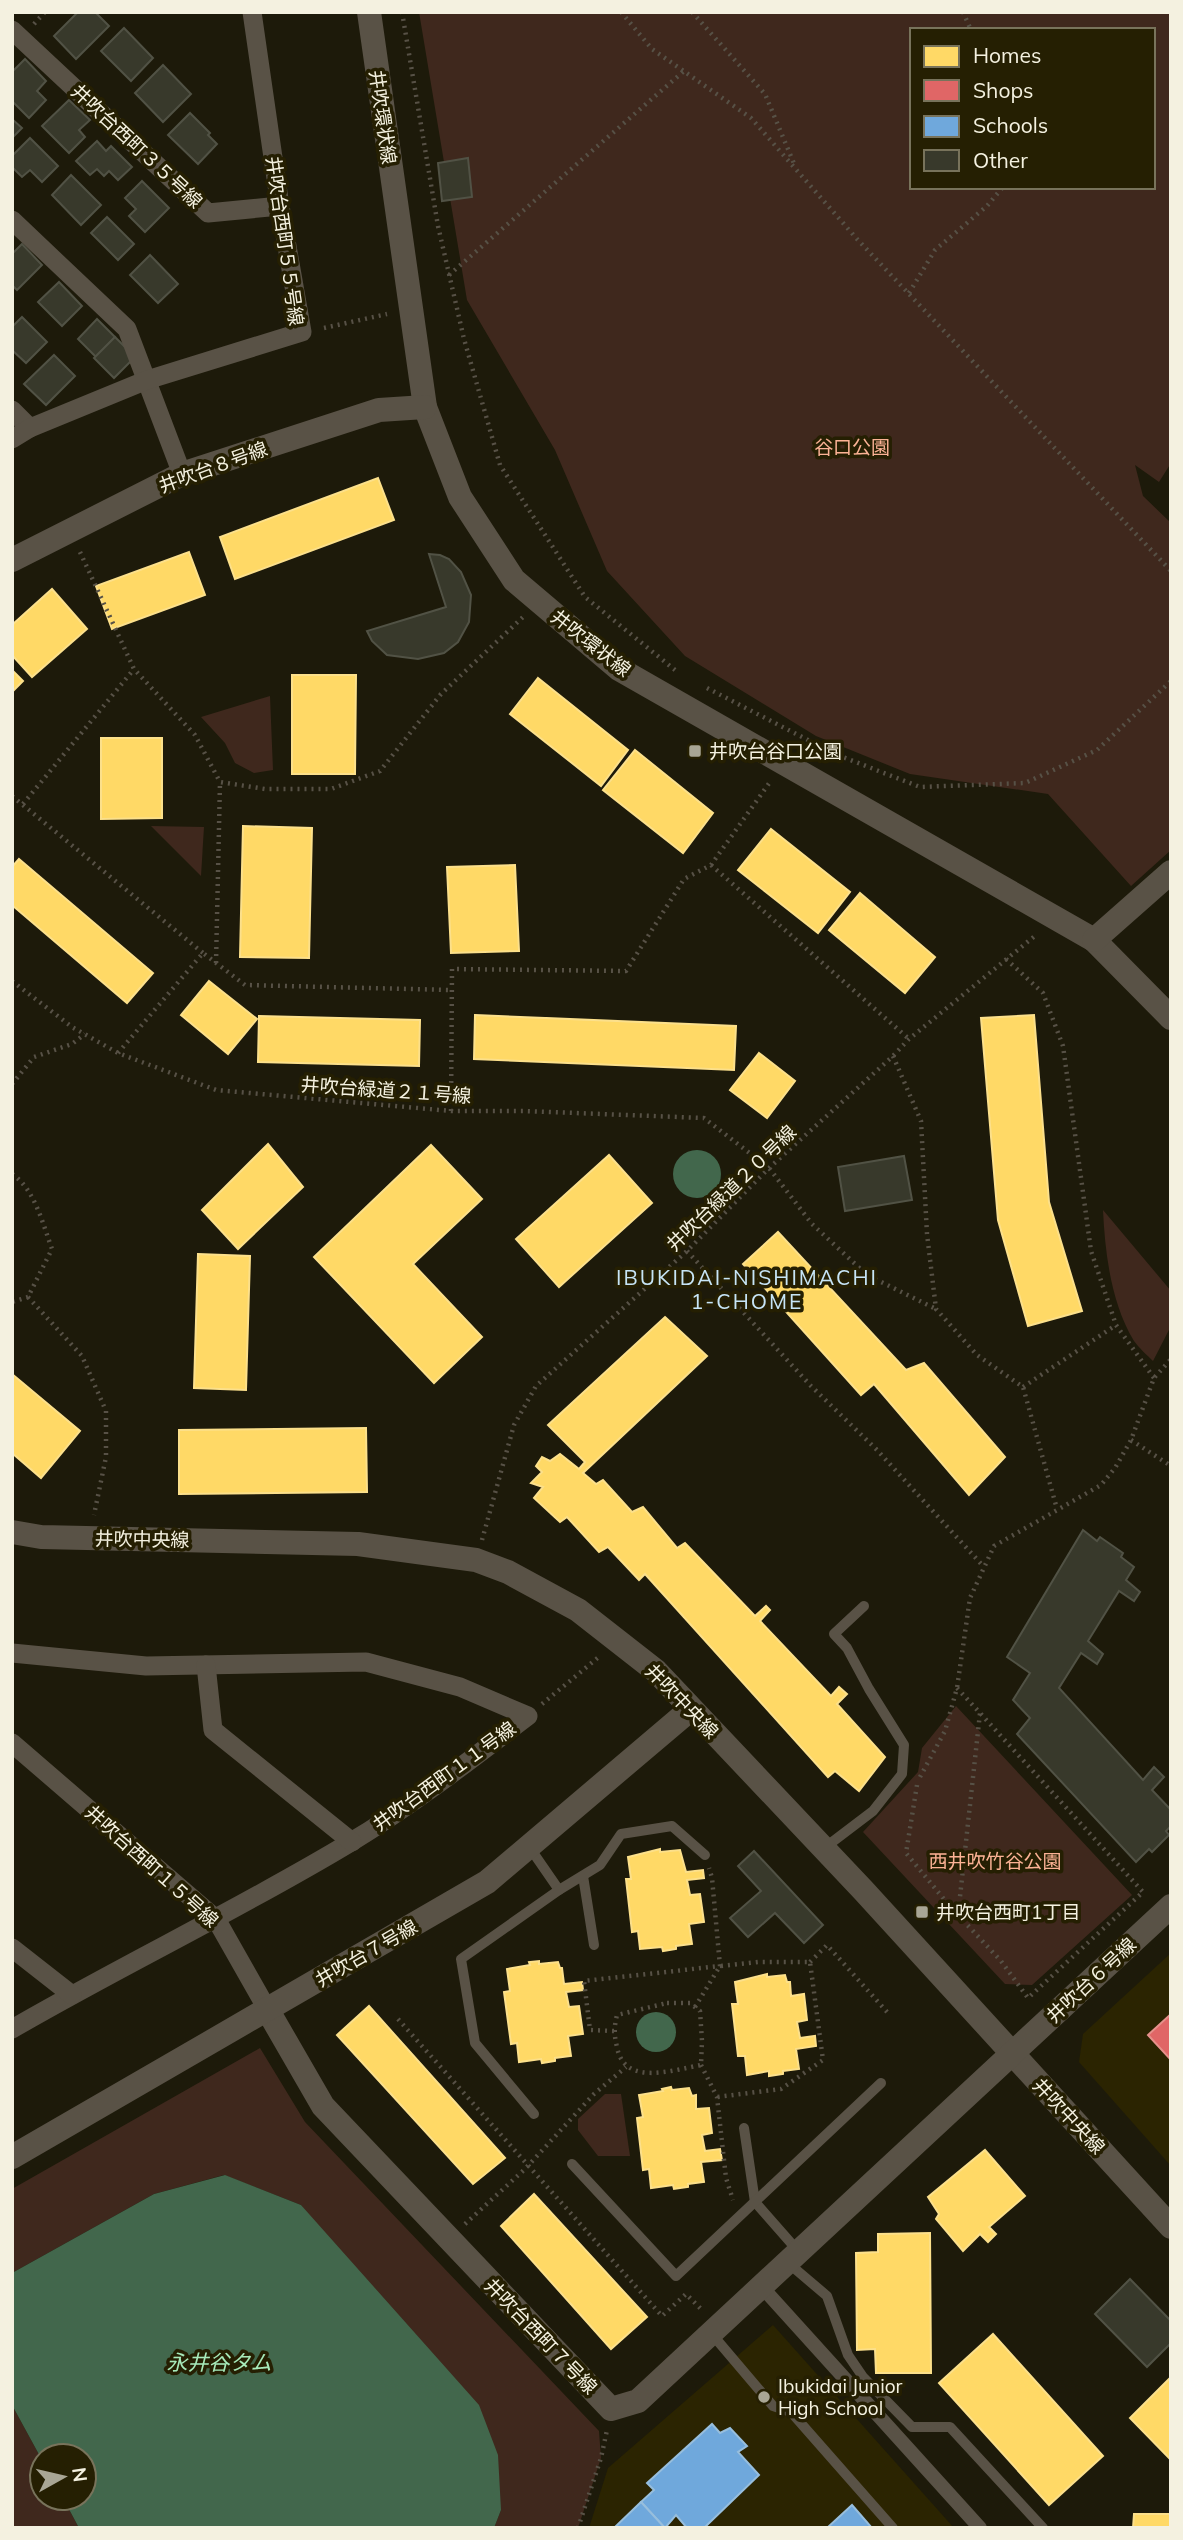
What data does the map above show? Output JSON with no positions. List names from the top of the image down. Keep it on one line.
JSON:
{"streets":{"street":["井吹環状線","井吹台西町３５号線","井吹台西町５５号線","井吹台８号線","井吹中央線","井吹台西町１１号線","井吹台西町１５号線","井吹台７号線","井吹台６号線","井吹台西町７号線"],"path":["井吹台緑道２１号線","井吹台緑道２０号線"]},"crossings":[["井吹環状線","井吹台８号線"],["井吹環状線","井吹台緑道２０号線"],["井吹台西町３５号線","井吹台西町５５号線"],["井吹台緑道２１号線","井吹台緑道２０号線"],["井吹台緑道２０号線","井吹中央線"],["井吹中央線","井吹台７号線"],["井吹中央線","井吹台６号線"],["井吹中央線","井吹台西町７号線"],["井吹台西町１１号線","井吹台西町１５号線"],["井吹台西町１５号線","井吹台７号線"],["井吹台西町１５号線","井吹台西町７号線"],["井吹台７号線","井吹台西町７号線"],["井吹台６号線","井吹台西町７号線"]],"districts":["IBUKIDAI-NISHIMACHI 1-CHOME"],"water":["永井谷タム"],"parks":["谷口公園","西井吹竹谷公園"],"places":{"transit":["井吹台谷口公園","井吹台西町1丁目"],"other":["Ibukidai Junior High School"]},"legend":["Homes","Shops","Schools","Other"],"north":"right"}
